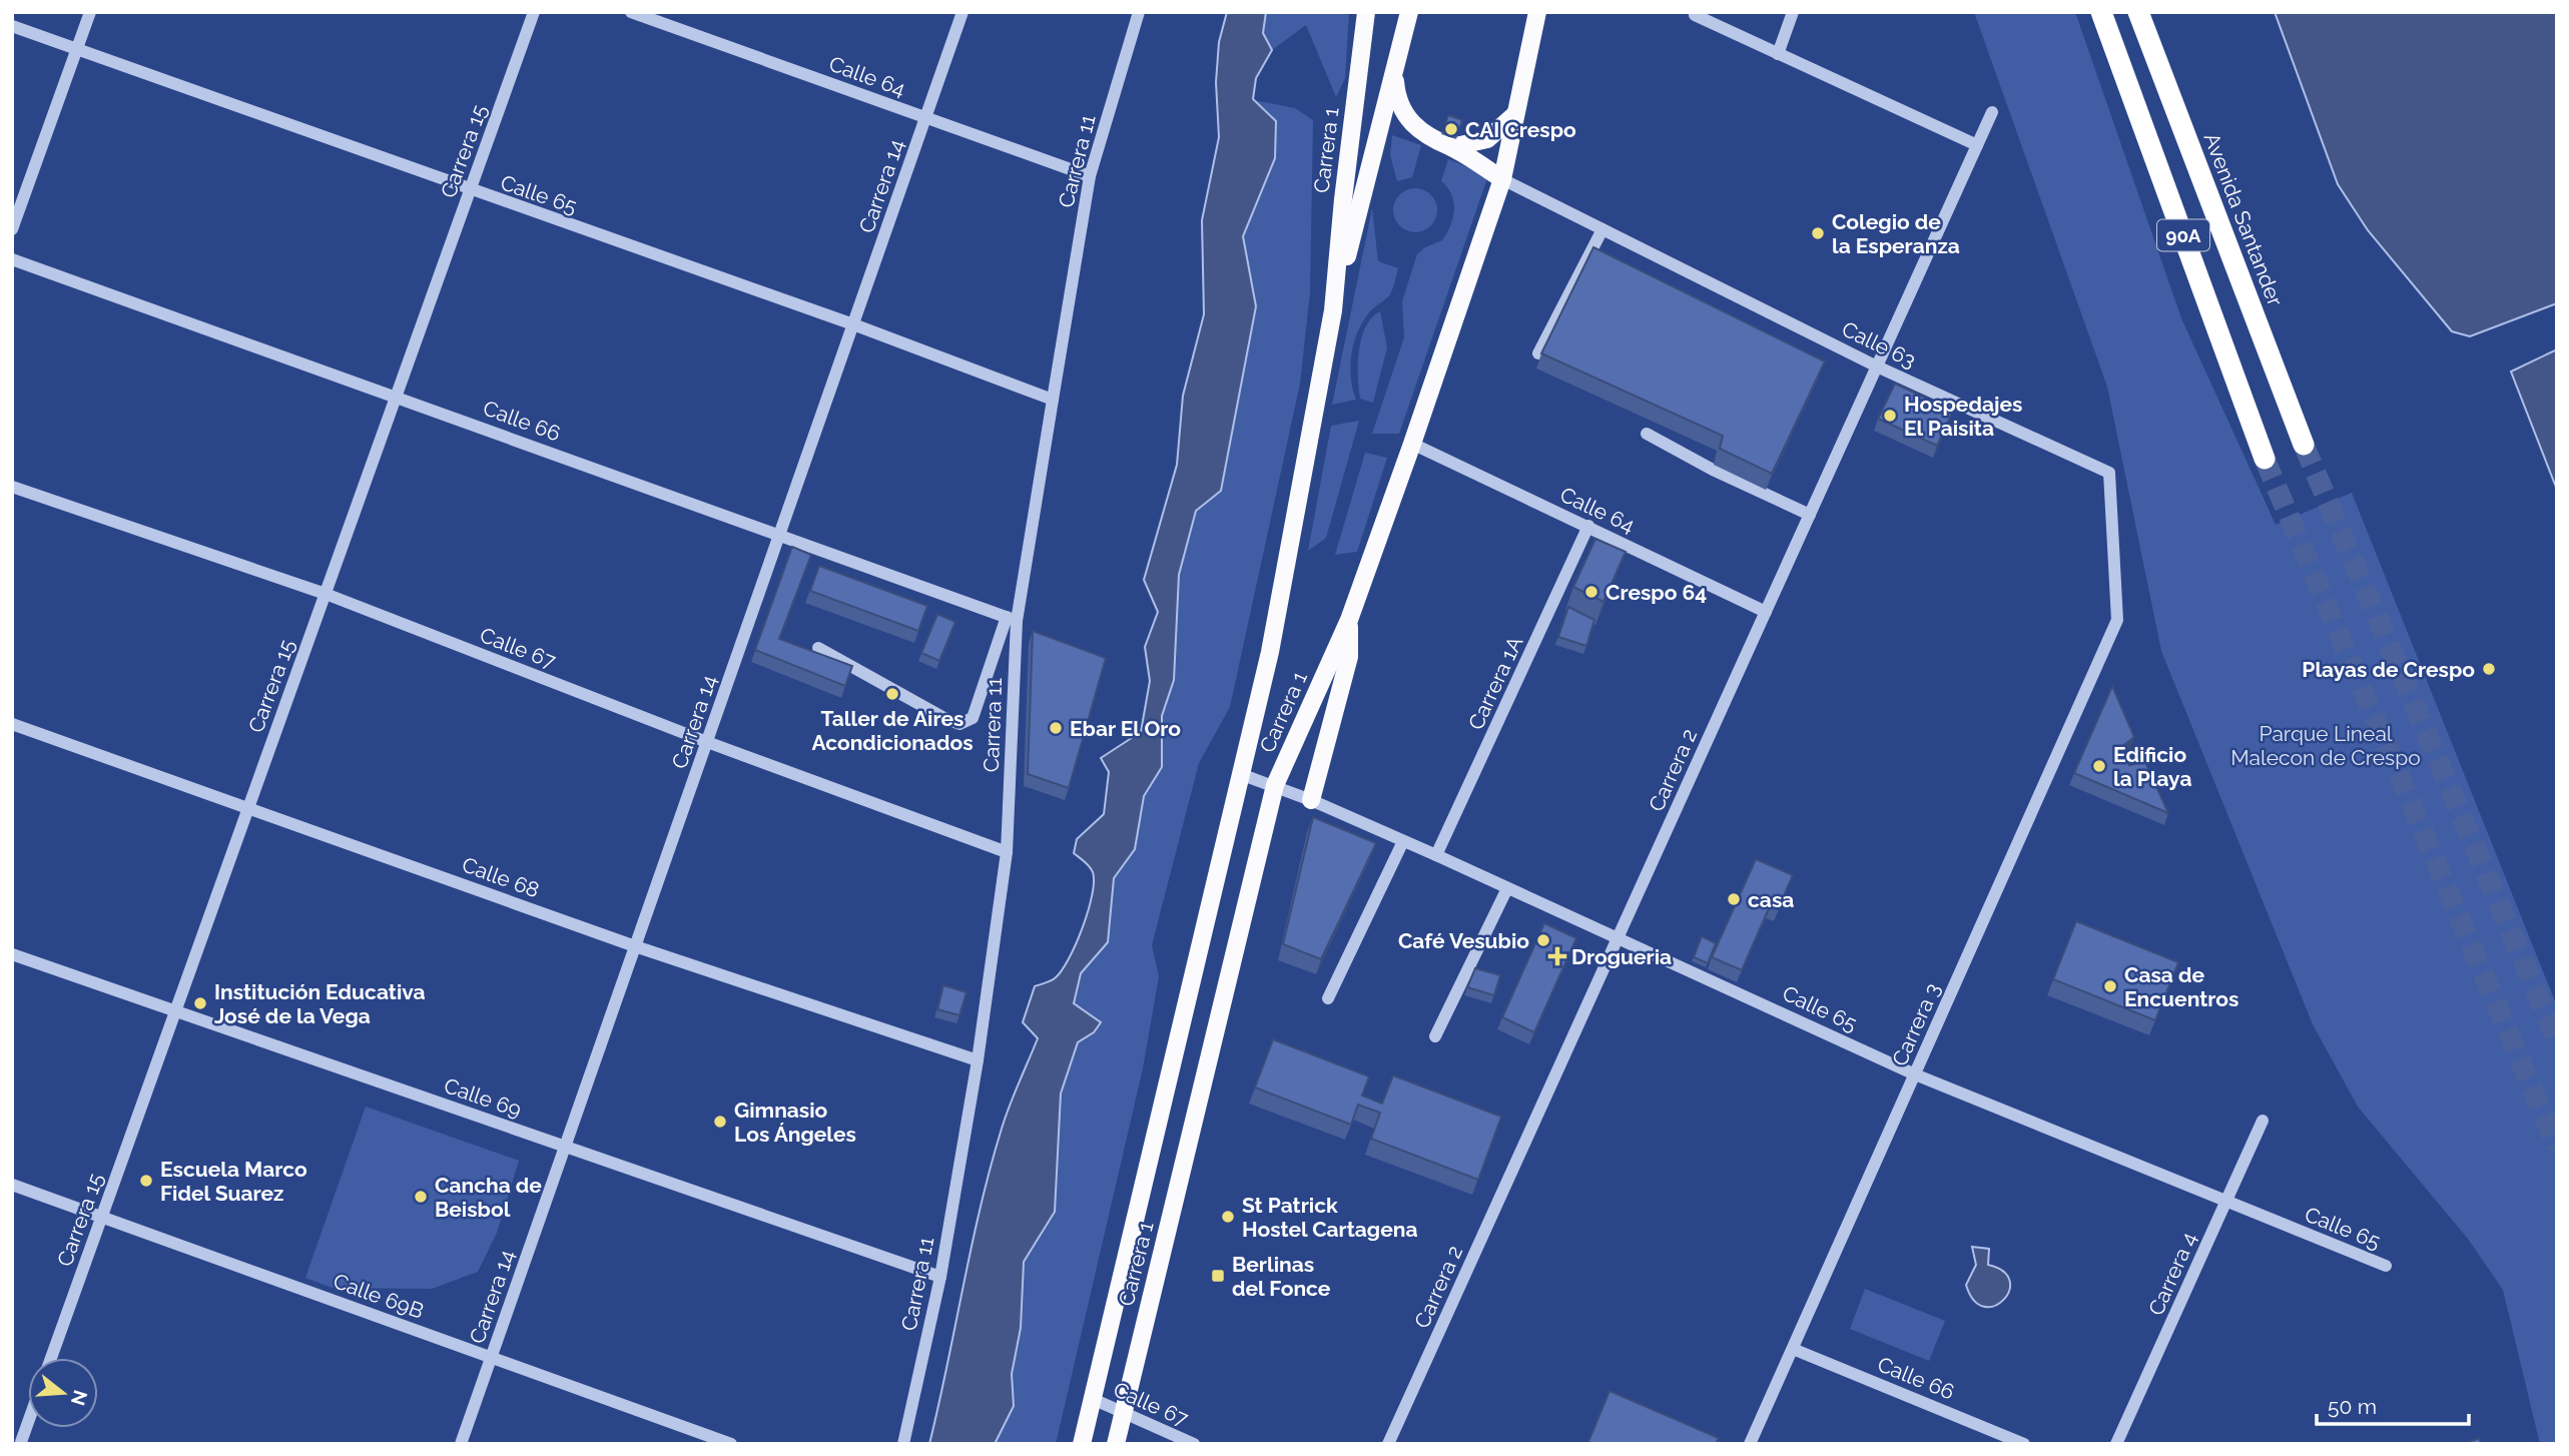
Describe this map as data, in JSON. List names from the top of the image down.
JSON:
{
  "streets": {
    "highway": ["Avenida Santander", "90A"],
    "main road": ["Carrera 1"],
    "street": [
      "Calle 64",
      "Carrera 15",
      "Carrera 11",
      "Carrera 14",
      "Calle 65",
      "Calle 63",
      "Calle 66",
      "Calle 67",
      "Carrera 1A",
      "Carrera 2",
      "Calle 68",
      "Carrera 3",
      "Calle 69",
      "Carrera 4",
      "Calle 69B"
    ]
  },
  "crossings": [
    ["Calle 64", "Carrera 1"],
    ["Calle 64", "Carrera 11"],
    ["Calle 64", "Carrera 14"],
    ["Calle 64", "Carrera 1A"],
    ["Calle 64", "Carrera 2"],
    ["Carrera 1", "Calle 65"],
    ["Carrera 1", "Calle 63"],
    ["Carrera 1", "Calle 67"],
    ["Carrera 15", "Calle 65"],
    ["Carrera 15", "Calle 66"],
    ["Carrera 15", "Calle 67"],
    ["Carrera 15", "Calle 68"],
    ["Carrera 15", "Calle 69"],
    ["Carrera 15", "Calle 69B"],
    ["Carrera 11", "Calle 65"],
    ["Carrera 11", "Calle 66"],
    ["Carrera 11", "Calle 67"],
    ["Carrera 11", "Calle 68"],
    ["Carrera 11", "Calle 69"],
    ["Carrera 14", "Calle 65"],
    ["Carrera 14", "Calle 66"],
    ["Carrera 14", "Calle 67"],
    ["Carrera 14", "Calle 68"],
    ["Carrera 14", "Calle 69"],
    ["Carrera 14", "Calle 69B"],
    ["Calle 65", "Carrera 1A"],
    ["Calle 65", "Carrera 2"],
    ["Calle 65", "Carrera 3"],
    ["Calle 65", "Carrera 4"],
    ["Calle 63", "Carrera 2"],
    ["Calle 63", "Carrera 3"],
    ["Calle 66", "Carrera 3"]
  ],
  "parks": ["Parque Lineal Malecon de Crespo"],
  "places": {
    "other": [
      "CAI Crespo",
      "Colegio de la Esperanza",
      "Hospedajes El Paisita",
      "Crespo 64",
      "Playas de Crespo",
      "Taller de Aires Acondicionados",
      "Ebar El Oro",
      "Edificio la Playa",
      "casa",
      "Café Vesubio",
      "Casa de Encuentros",
      "Institución Educativa José de la Vega",
      "Gimnasio Los Ángeles",
      "Escuela Marco Fidel Suarez",
      "Cancha de Beisbol",
      "St Patrick Hostel Cartagena"
    ],
    "health": ["Drogueria"],
    "transit": ["Berlinas del Fonce"]
  },
  "scale_bar": "50 m",
  "north": "right"
}
